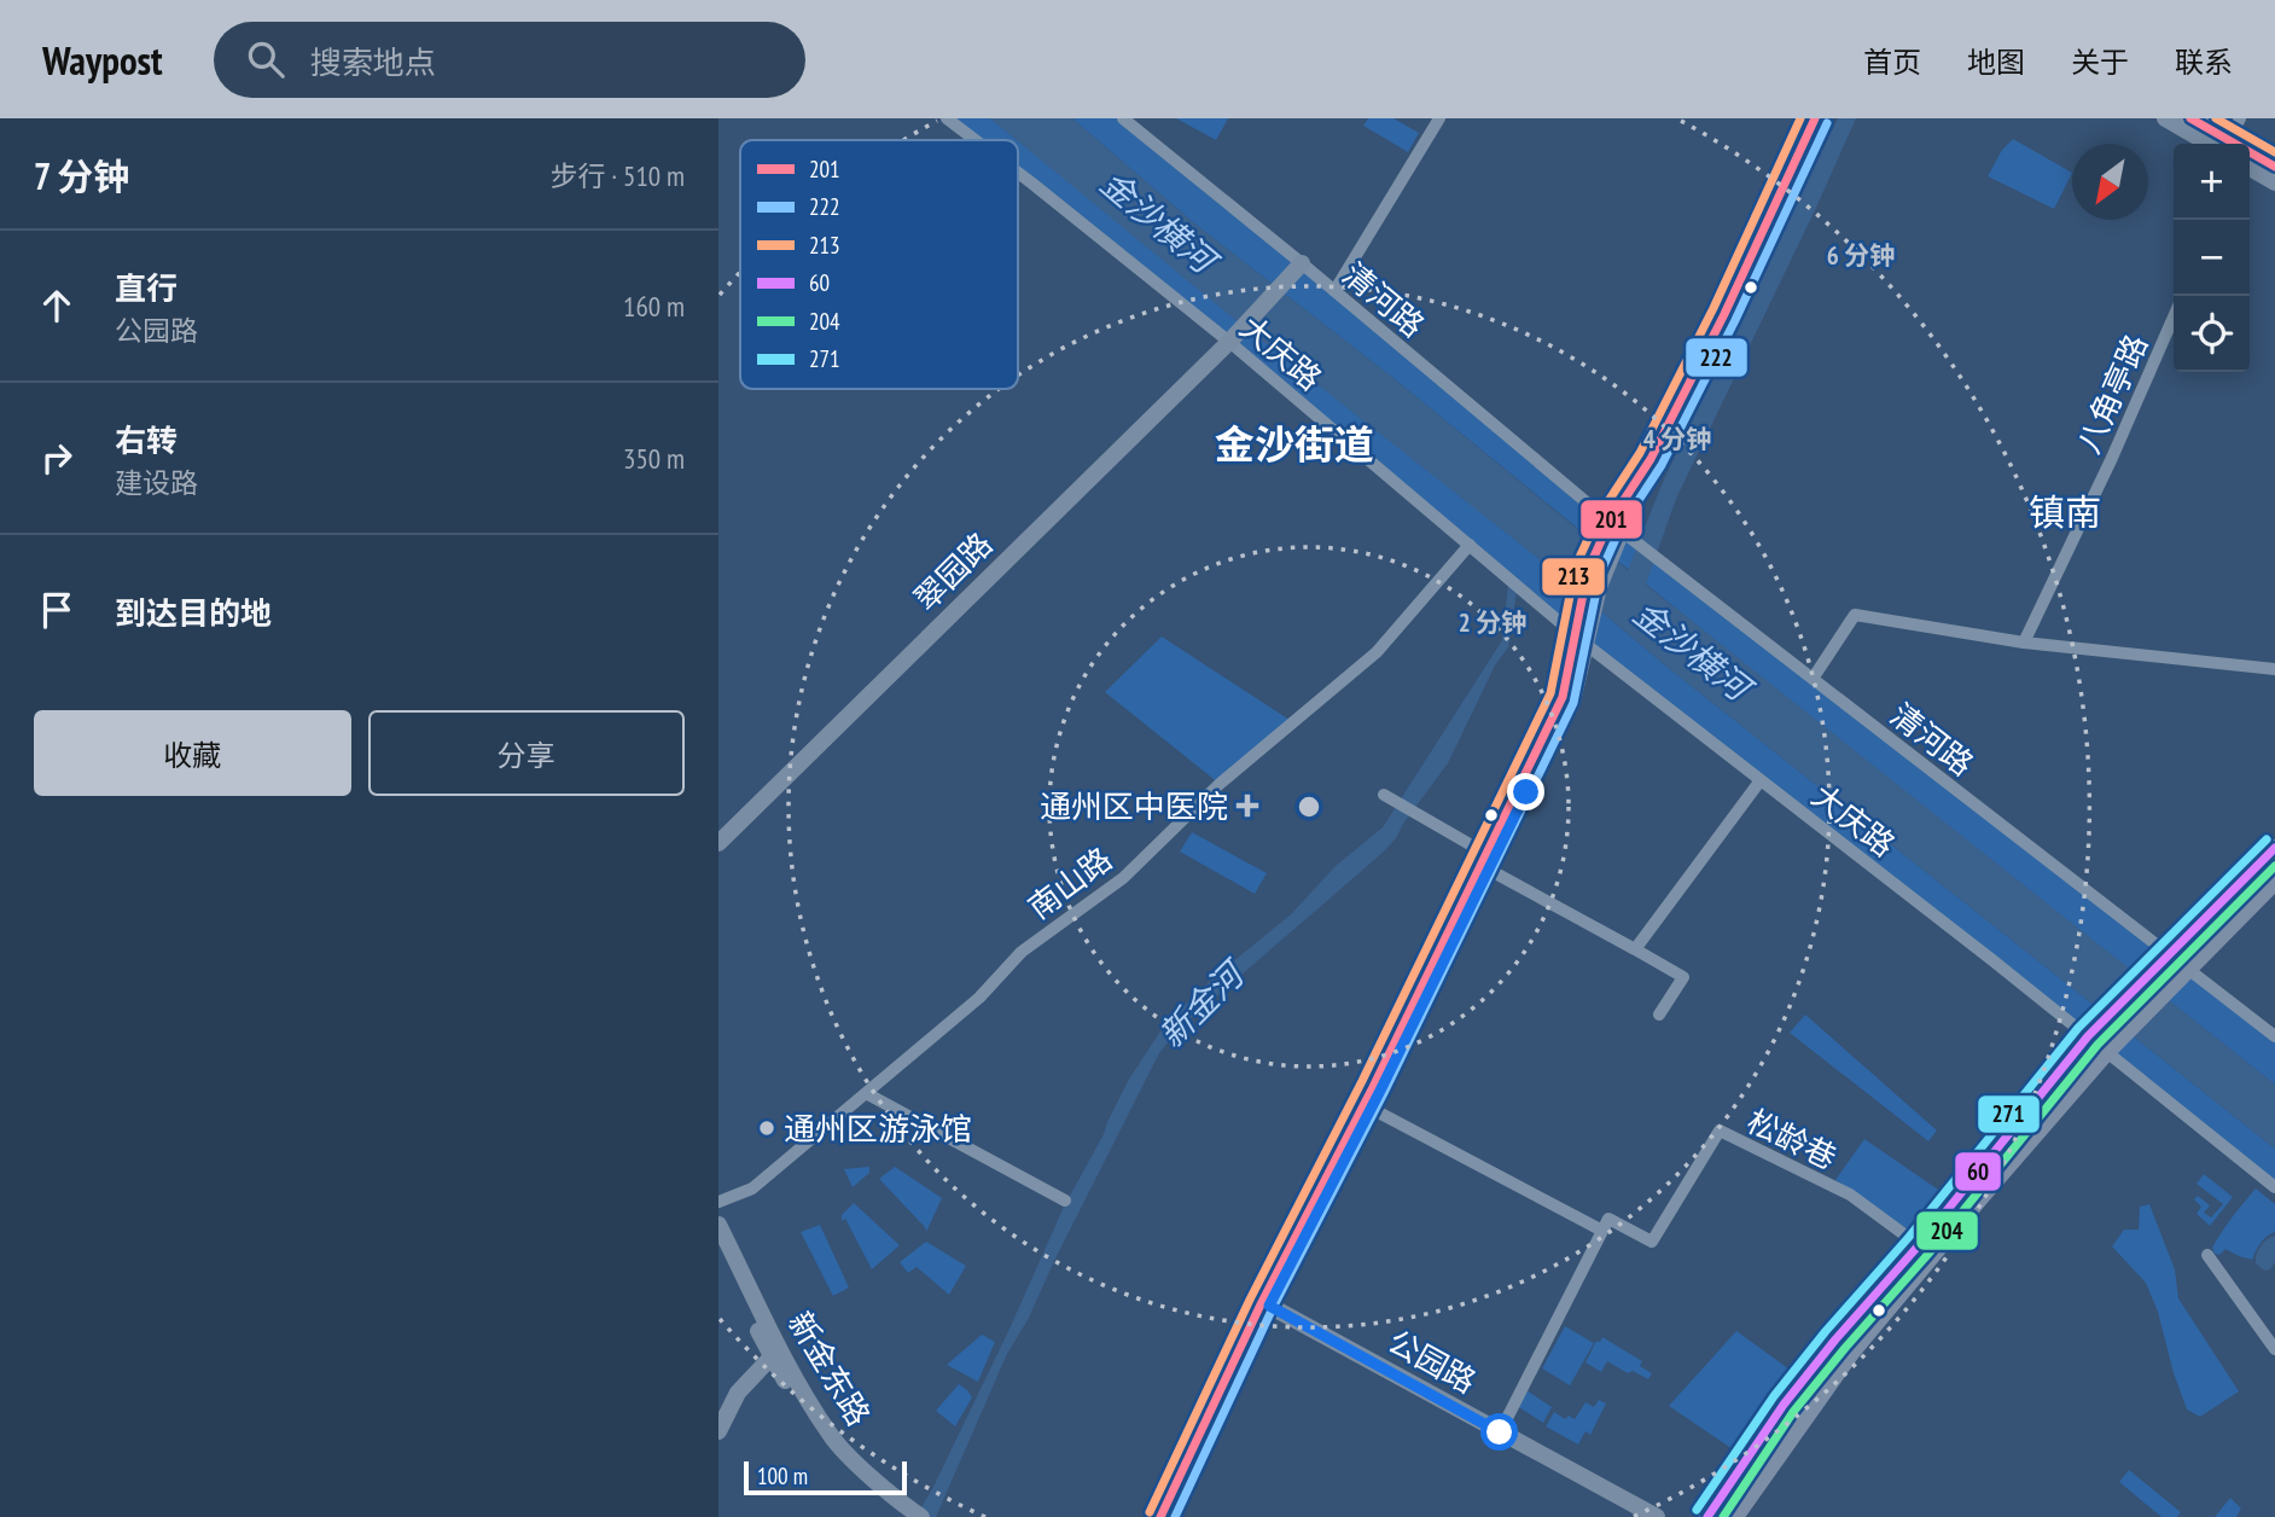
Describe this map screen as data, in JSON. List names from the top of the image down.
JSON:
{
  "streets": {
    "street": [
      "清河路",
      "大庆路",
      "八角亭路",
      "翠园路",
      "南山路",
      "松龄巷",
      "公园路",
      "新金东路"
    ]
  },
  "crossings": [
    ["清河路", "翠园路"],
    ["大庆路", "翠园路"],
    ["大庆路", "南山路"]
  ],
  "districts": ["金沙街道", "镇南"],
  "water": ["金沙横河", "新金河"],
  "places": {
    "health": ["通州区中医院"],
    "other": ["通州区游泳馆"]
  },
  "lines": [
    "transit line 201",
    "transit line 213",
    "transit line 222",
    "transit line 271",
    "transit line 60",
    "transit line 204"
  ],
  "legend": [
    "201",
    "222",
    "213",
    "60",
    "204",
    "271"
  ],
  "scale_bar": "100 m",
  "north": "bottom left",
  "page": {
    "header": "Waypost",
    "search": "搜索地点",
    "nav": [
      "首页",
      "地图",
      "关于",
      "联系"
    ],
    "heading": ["7 分钟", "步行 · 510 m"],
    "map_buttons": ["+", "−"],
    "list": [
      ["直行", "公园路", "160 m"],
      ["右转", "建设路", "350 m"],
      "到达目的地"
    ],
    "buttons": ["收藏", "分享"],
    "scale": "100 m"
  },
  "rings": ["6 分钟", "4 分钟", "2 分钟"]
}
